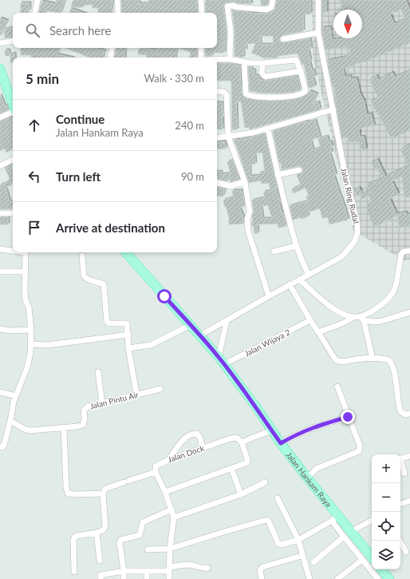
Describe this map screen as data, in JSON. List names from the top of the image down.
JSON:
{
  "streets": {
    "main road": ["Jalan Hankam Raya"],
    "street": [
      "Jalan Ring Rudal",
      "Jalan Wijaya 2",
      "Jalan Pintu Air",
      "Jalan Dock"
    ]
  },
  "crossings": [
    ["Jalan Ring Rudal", "Jalan Hankam Raya"],
    ["Jalan Wijaya 2", "Jalan Hankam Raya"]
  ],
  "north": "bottom",
  "page": {
    "search": "Search here",
    "heading": ["5 min", "Walk · 330 m"],
    "list": [
      ["Continue", "Jalan Hankam Raya", "240 m"],
      ["Turn left", "90 m"],
      "Arrive at destination"
    ],
    "map_buttons": ["+", "−"]
  }
}
